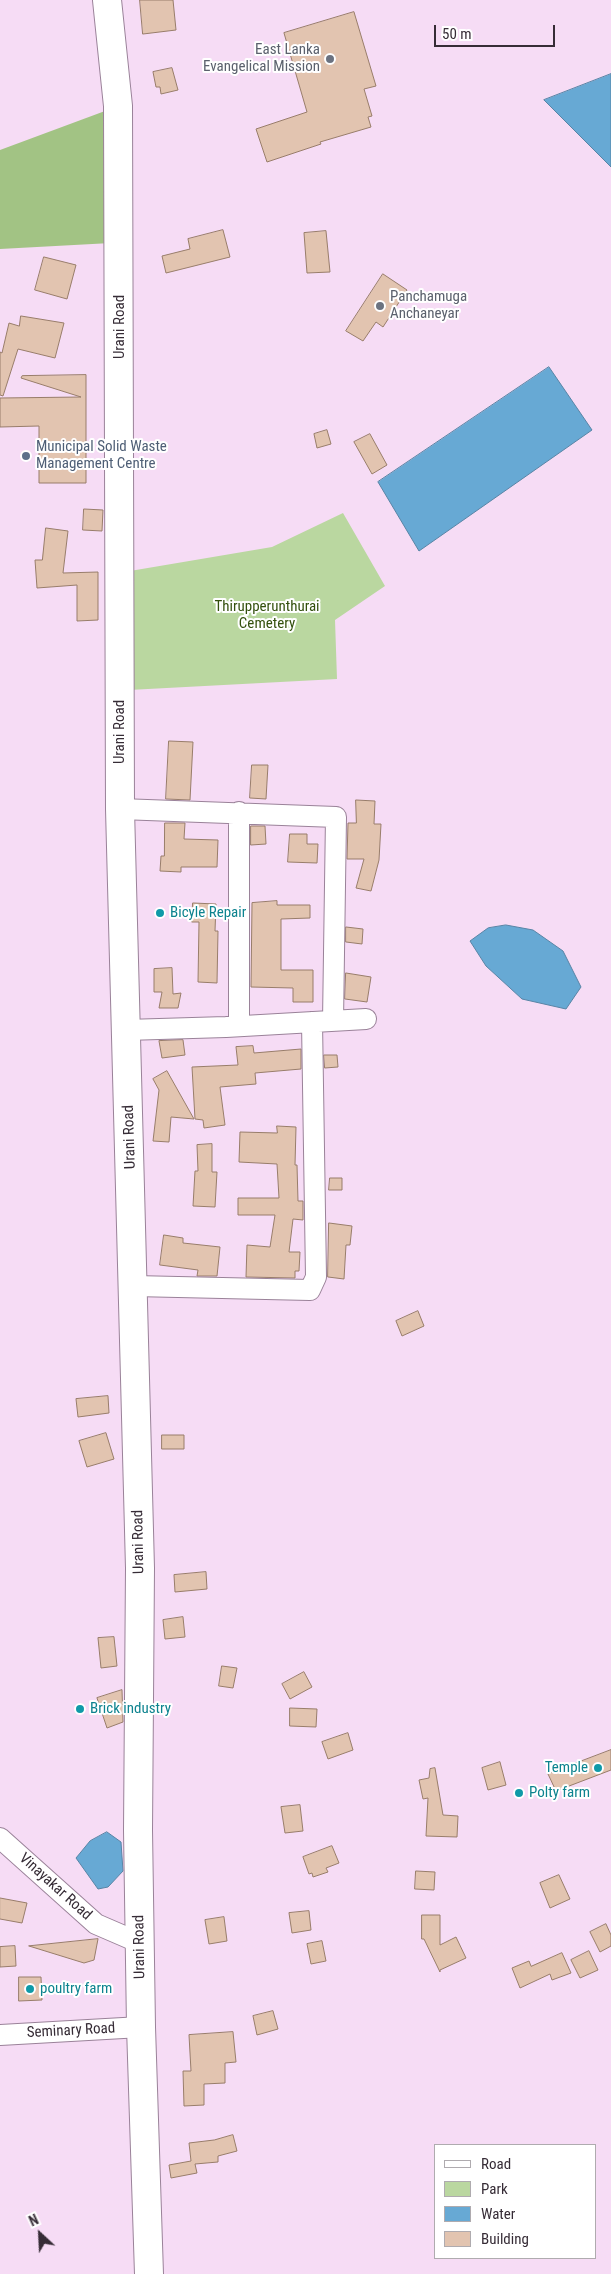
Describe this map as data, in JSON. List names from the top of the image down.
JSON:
{
  "streets": {
    "main road": ["Urani Road"],
    "street": ["Vinayakar Road", "Seminary Road"]
  },
  "crossings": [
    ["Urani Road", "Vinayakar Road"],
    ["Urani Road", "Seminary Road"]
  ],
  "parks": ["Thirupperunthurai Cemetery"],
  "places": [
    "East Lanka Evangelical Mission",
    "Panchamuga Anchaneyar",
    "Municipal Solid Waste Management Centre",
    "Bicyle Repair",
    "Brick industry",
    "Temple",
    "Polty farm",
    "poultry farm"
  ],
  "legend": [
    "Road",
    "Park",
    "Water",
    "Building"
  ],
  "scale_bar": "50 m",
  "north": "top left"
}
